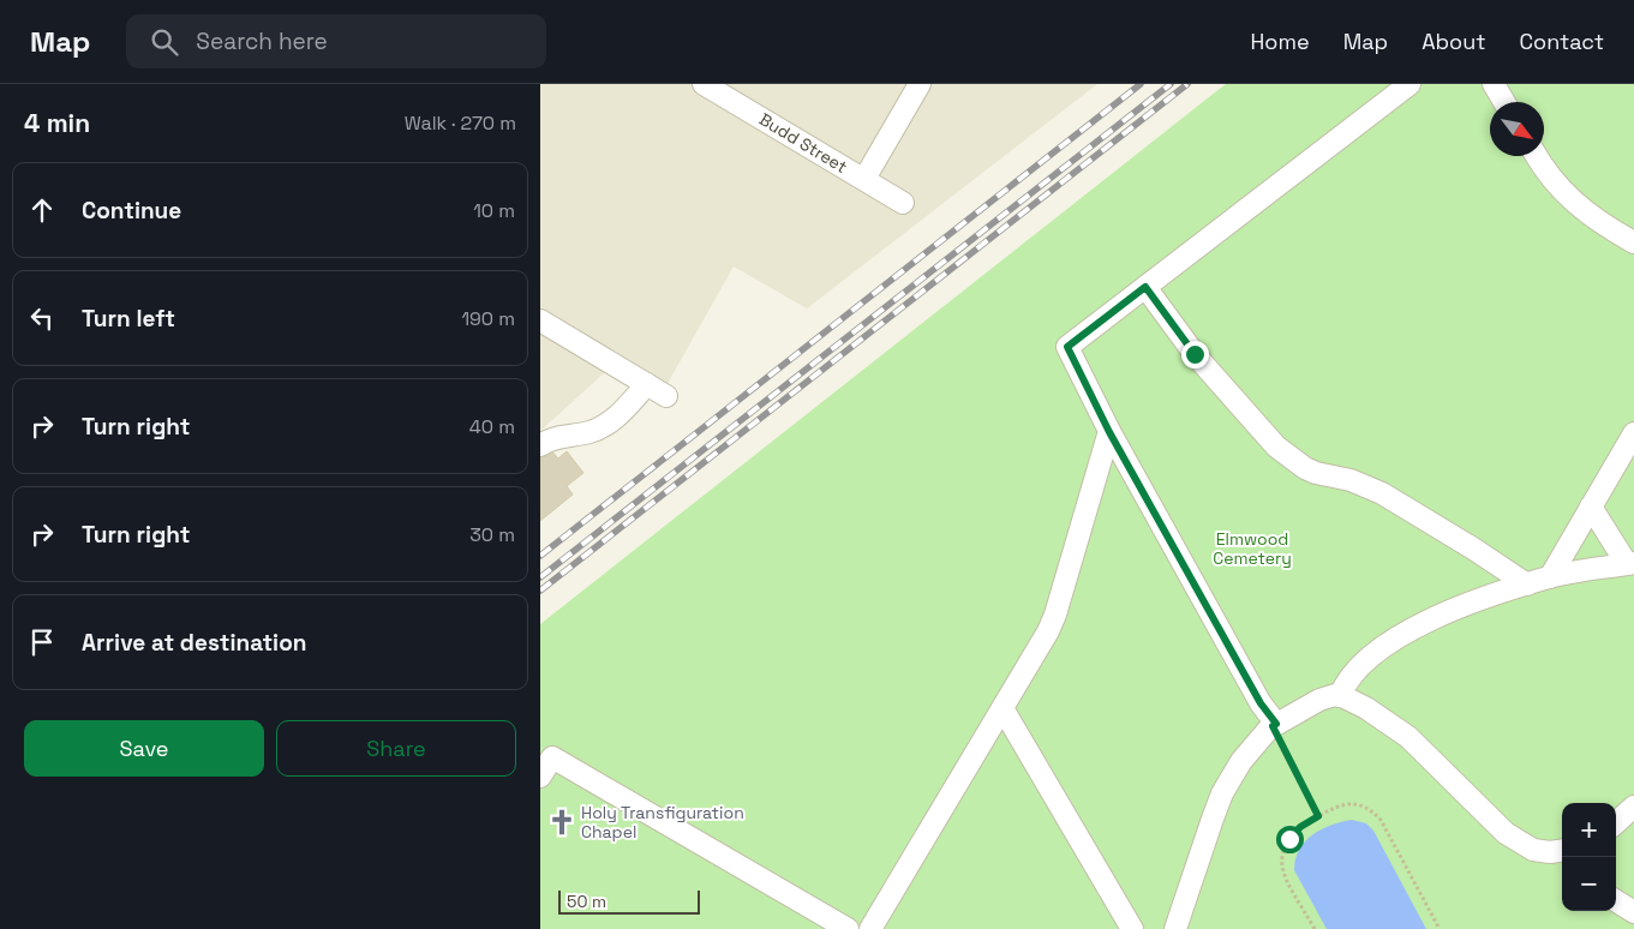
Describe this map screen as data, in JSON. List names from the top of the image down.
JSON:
{
  "streets": {
    "street": ["Budd Street"]
  },
  "parks": ["Elmwood Cemetery"],
  "places": {
    "church": ["Holy Transfiguration Chapel"]
  },
  "scale_bar": "50 m",
  "north": "bottom right",
  "page": {
    "header": "Map",
    "search": "Search here",
    "nav": [
      "Home",
      "Map",
      "About",
      "Contact"
    ],
    "heading": ["4 min", "Walk · 270 m"],
    "list": [
      ["Continue", "10 m"],
      ["Turn left", "190 m"],
      ["Turn right", "40 m"],
      ["Turn right", "30 m"],
      "Arrive at destination"
    ],
    "buttons": ["Save", "Share"],
    "map_buttons": ["+", "−"],
    "scale": "50 m"
  }
}
